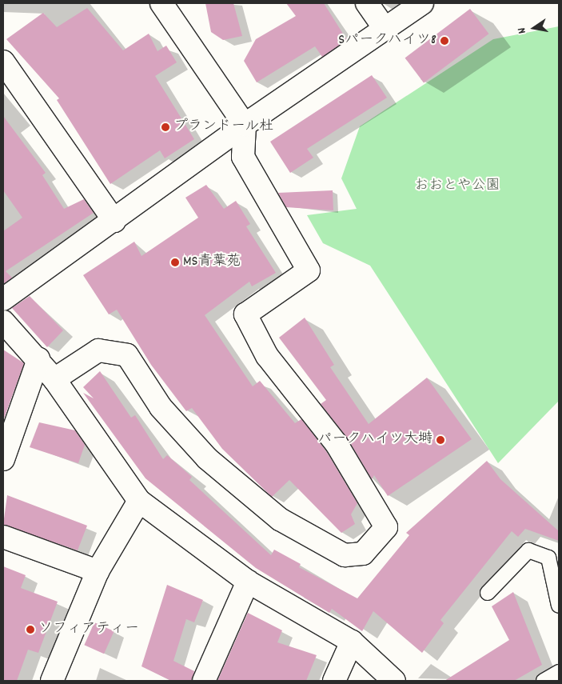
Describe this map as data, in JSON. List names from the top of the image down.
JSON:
{
  "parks": ["おおとや公園"],
  "places": [
    "Sパークハイツ8",
    "プランドール杜",
    "MS青葉苑",
    "パークハイツ大塒",
    "ソフィアティー"
  ],
  "north": "left"
}
